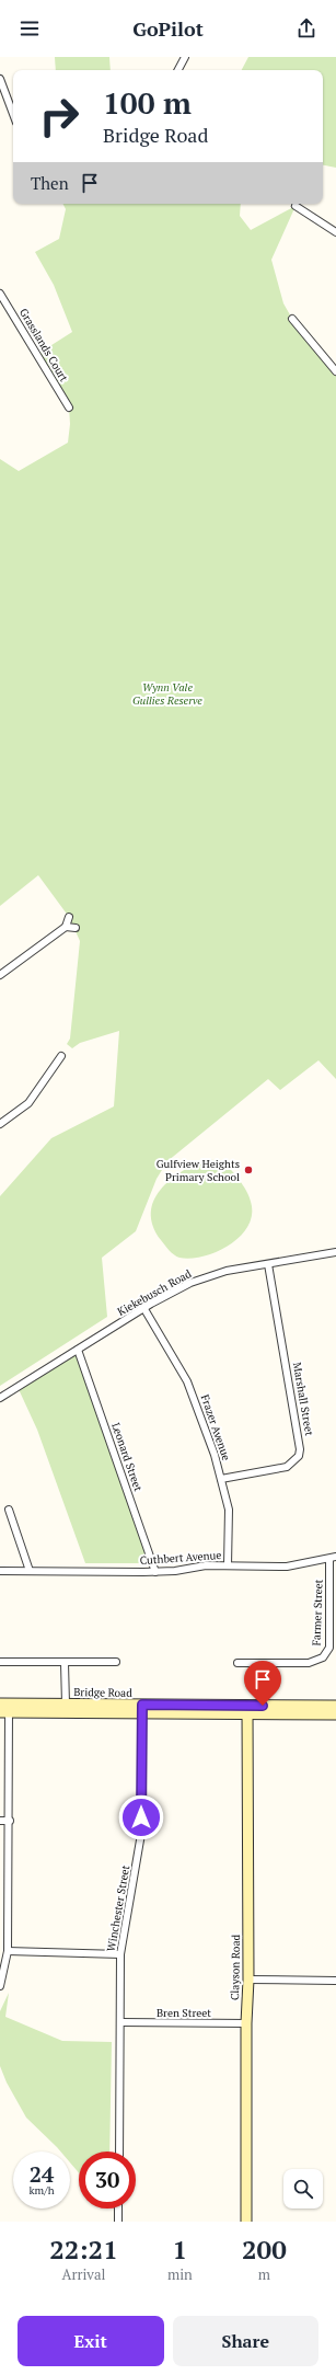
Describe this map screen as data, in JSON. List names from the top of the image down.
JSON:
{
  "streets": {
    "main road": ["Bridge Road", "Clayson Road"],
    "street": [
      "Grasslands Court",
      "Kiekebusch Road",
      "Marshall Street",
      "Frazer Avenue",
      "Leonard Street",
      "Cuthbert Avenue",
      "Farmer Street",
      "Winchester Street",
      "Bren Street"
    ]
  },
  "crossings": [
    ["Kiekebusch Road", "Marshall Street"],
    ["Kiekebusch Road", "Frazer Avenue"],
    ["Kiekebusch Road", "Leonard Street"],
    ["Marshall Street", "Frazer Avenue"],
    ["Frazer Avenue", "Cuthbert Avenue"],
    ["Leonard Street", "Cuthbert Avenue"],
    ["Cuthbert Avenue", "Farmer Street"],
    ["Bridge Road", "Winchester Street"],
    ["Bridge Road", "Clayson Road"],
    ["Winchester Street", "Bren Street"],
    ["Clayson Road", "Bren Street"]
  ],
  "parks": ["Wynn Vale Gullies Reserve"],
  "places": ["Gulfview Heights Primary School"],
  "page": {
    "header": "GoPilot",
    "turn": ["100 m", "Bridge Road"],
    "then": "Then",
    "speed": "24 km/h",
    "limit": "30",
    "eta": [
      "22:21",
      "Arrival",
      "1",
      "min",
      "200",
      "m"
    ],
    "buttons": ["Exit", "Share"]
  }
}
